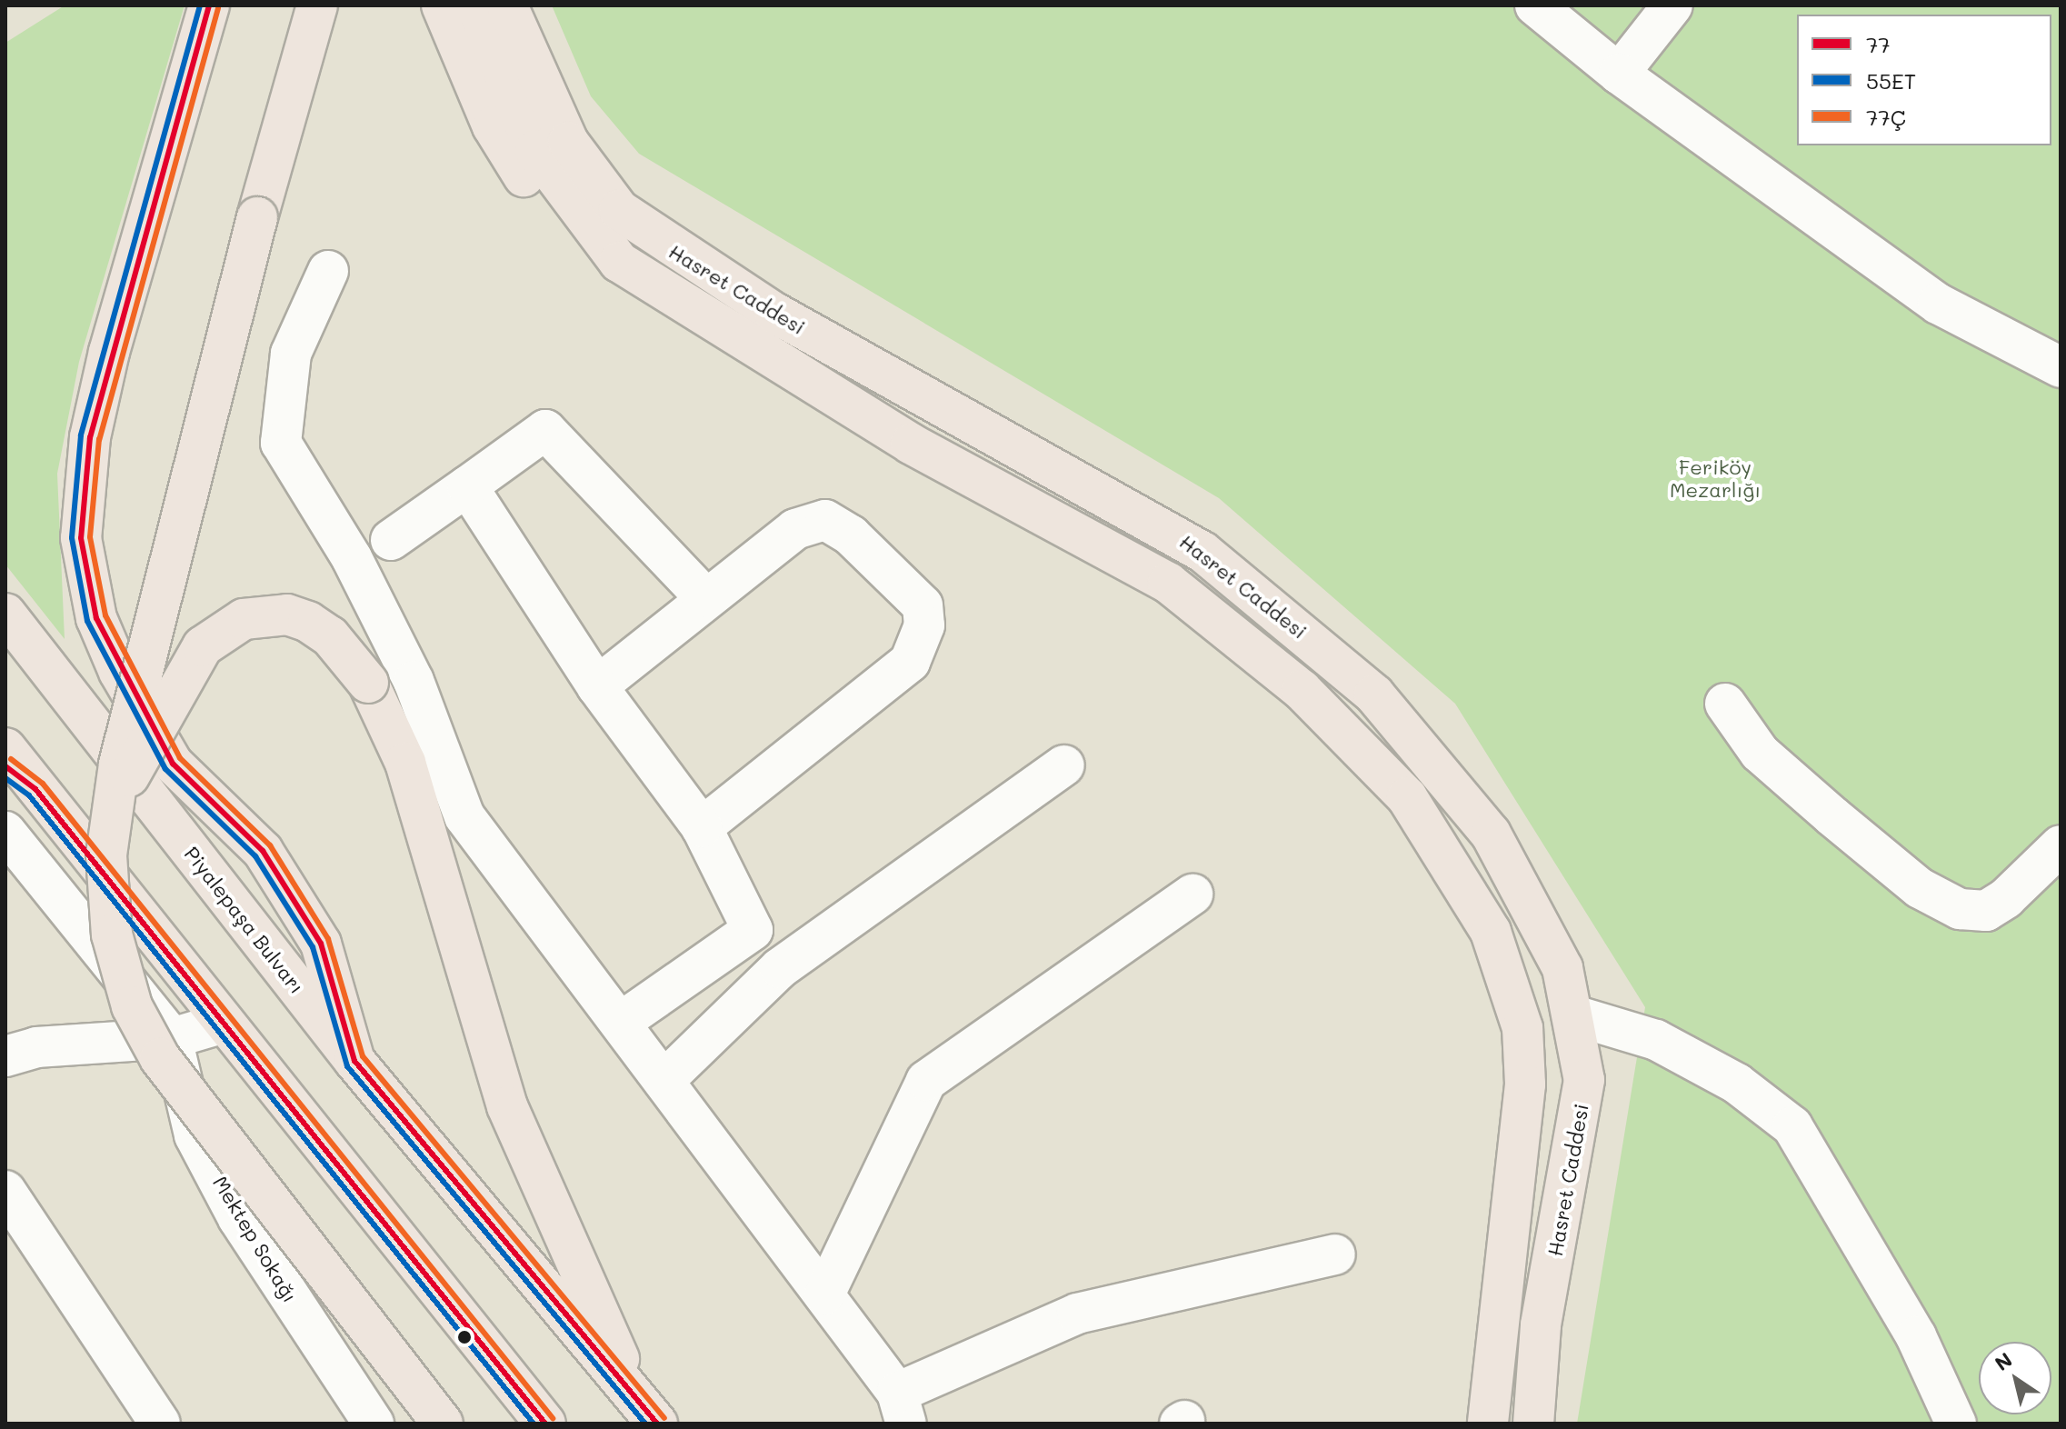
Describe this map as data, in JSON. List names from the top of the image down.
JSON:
{
  "streets": {
    "main road": ["Hasret Caddesi", "Piyalepaşa Bulvarı"],
    "street": ["Mektep Sokağı"]
  },
  "parks": ["Feriköy Mezarlığı"],
  "lines": ["transit line 77", "transit line 55ET", "transit line 77Ç"],
  "legend": ["77", "55ET", "77Ç"],
  "north": "top left"
}
